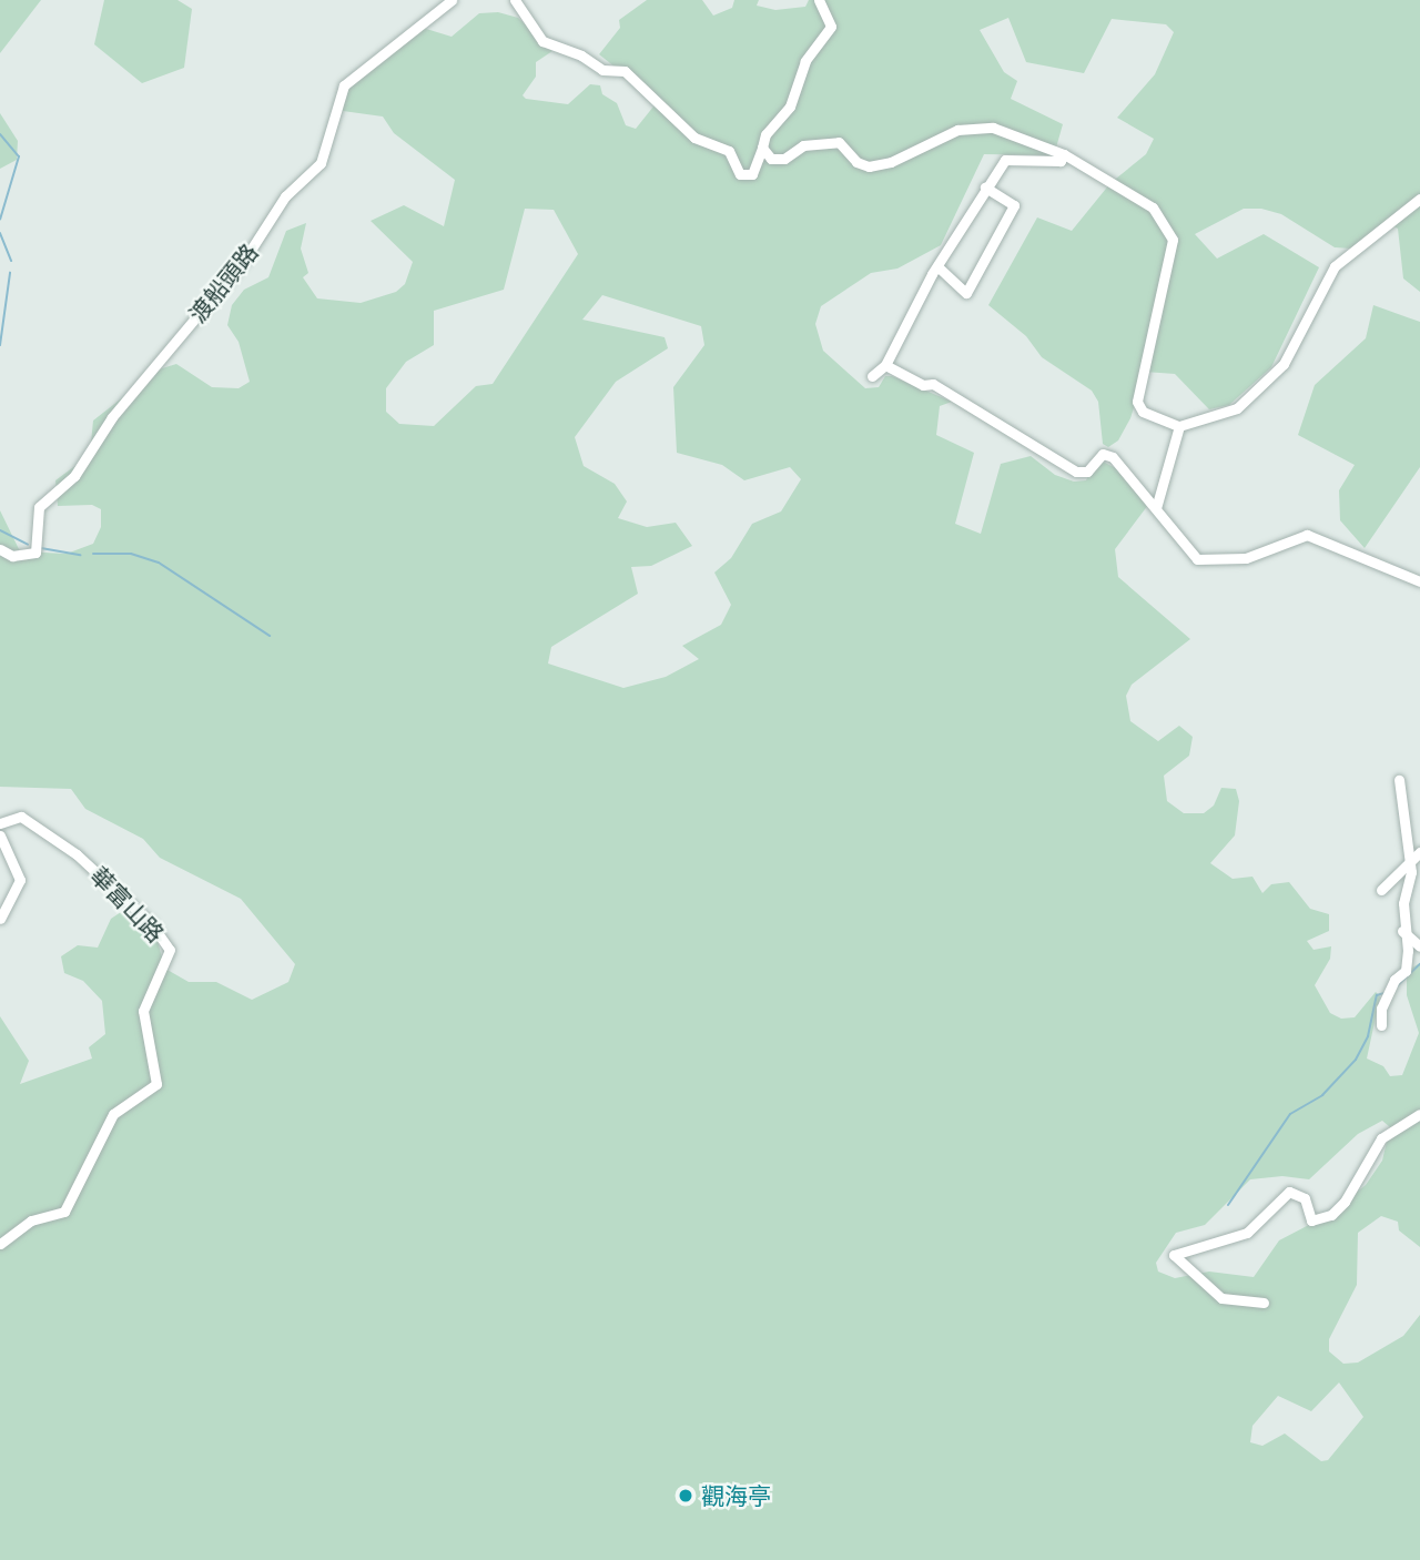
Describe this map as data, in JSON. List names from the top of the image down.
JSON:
{
  "streets": {
    "street": ["渡船頭路", "華富山路"]
  },
  "places": ["觀海亭"]
}
